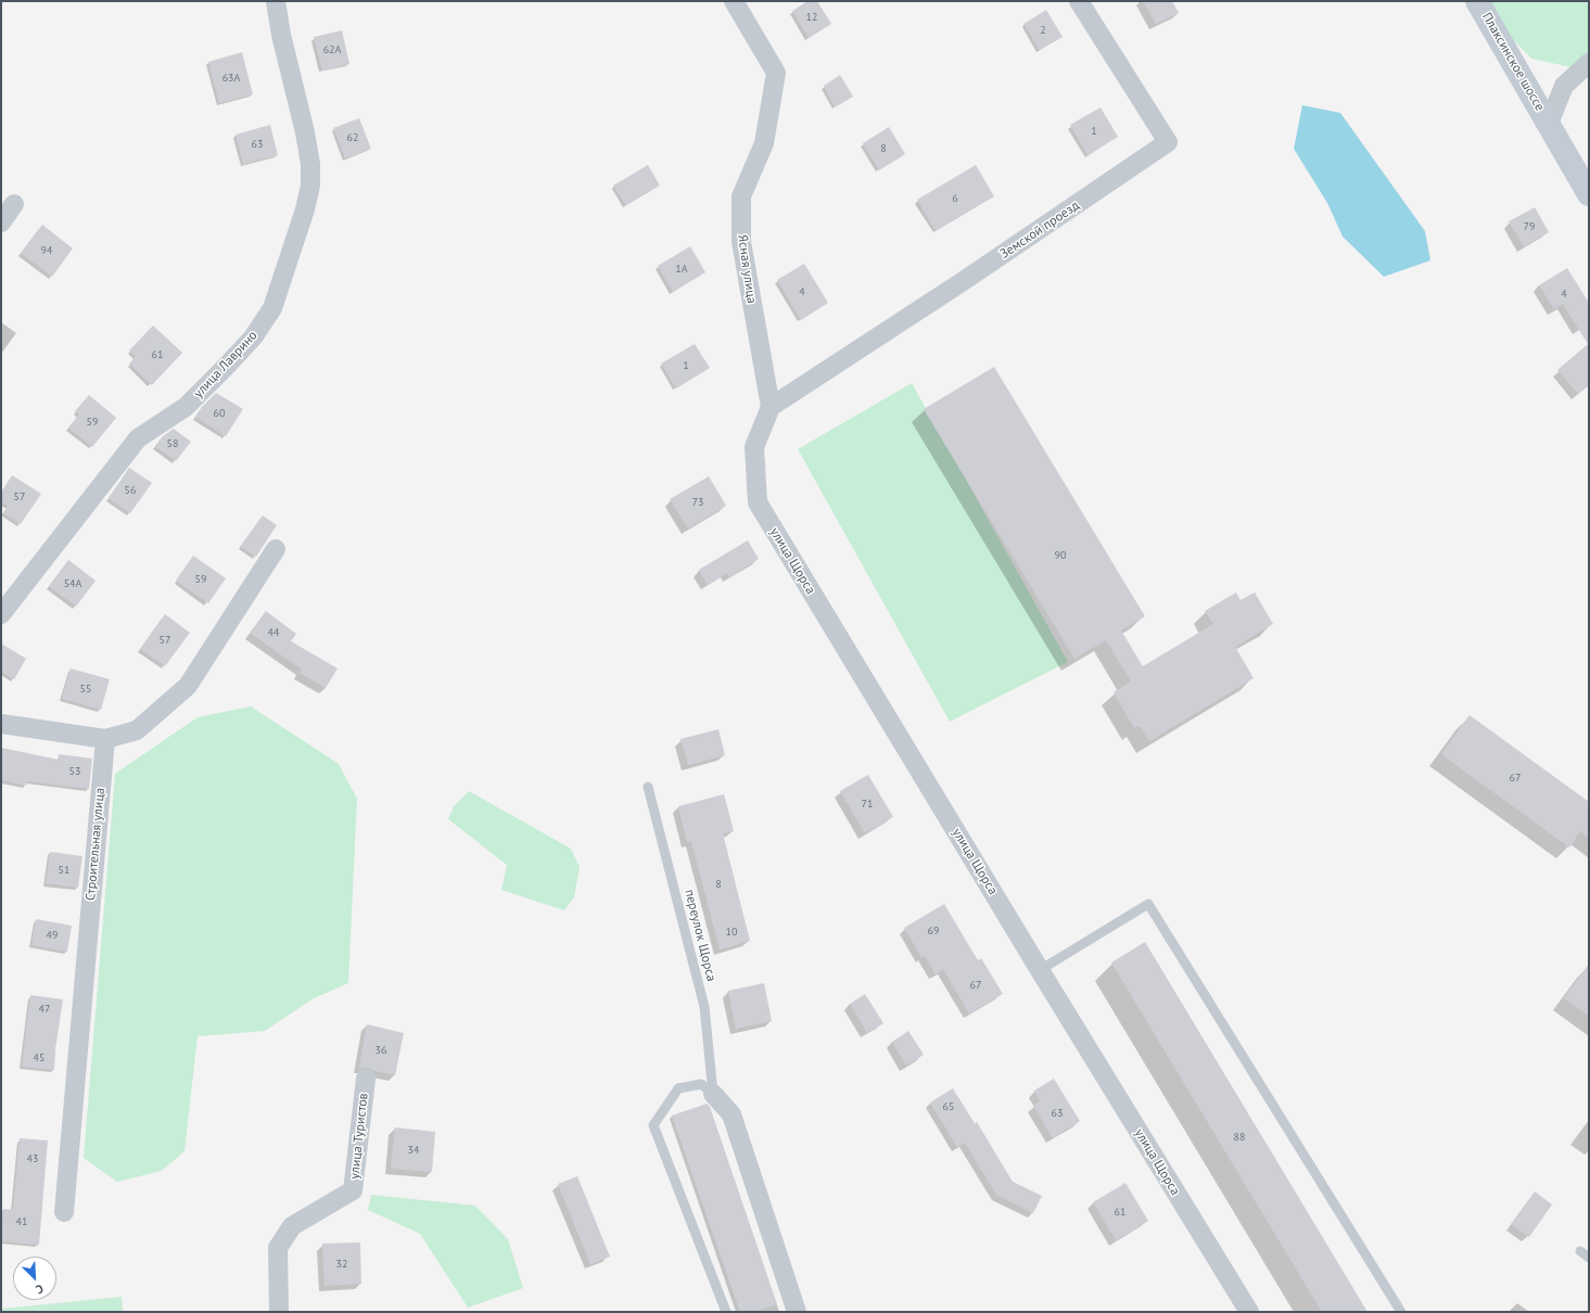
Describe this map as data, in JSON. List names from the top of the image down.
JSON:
{
  "streets": {
    "main road": ["Плаксинское шоссе"],
    "street": [
      "Земской проезд",
      "Ясная улица",
      "улица Лаврино",
      "улица Щорса",
      "Строительная улица",
      "улица Туристов"
    ],
    "lane": ["переулок Щорса"]
  },
  "crossings": [
    ["Земской проезд", "Ясная улица"],
    ["Земской проезд", "улица Щорса"],
    ["Ясная улица", "улица Щорса"]
  ],
  "house_numbers": [
    "12",
    "2",
    "62А",
    "63А",
    "1",
    "62",
    "63",
    "8",
    "6",
    "79",
    "94",
    "1А",
    "4",
    "4",
    "61",
    "1",
    "60",
    "59",
    "58",
    "56",
    "57",
    "73",
    "90",
    "59",
    "54А",
    "44",
    "57",
    "55",
    "53",
    "67",
    "71",
    "51",
    "8",
    "69",
    "10",
    "49",
    "67",
    "47",
    "36",
    "45",
    "65",
    "63",
    "88",
    "34",
    "43",
    "61",
    "41",
    "32"
  ],
  "north": "bottom right"
}
